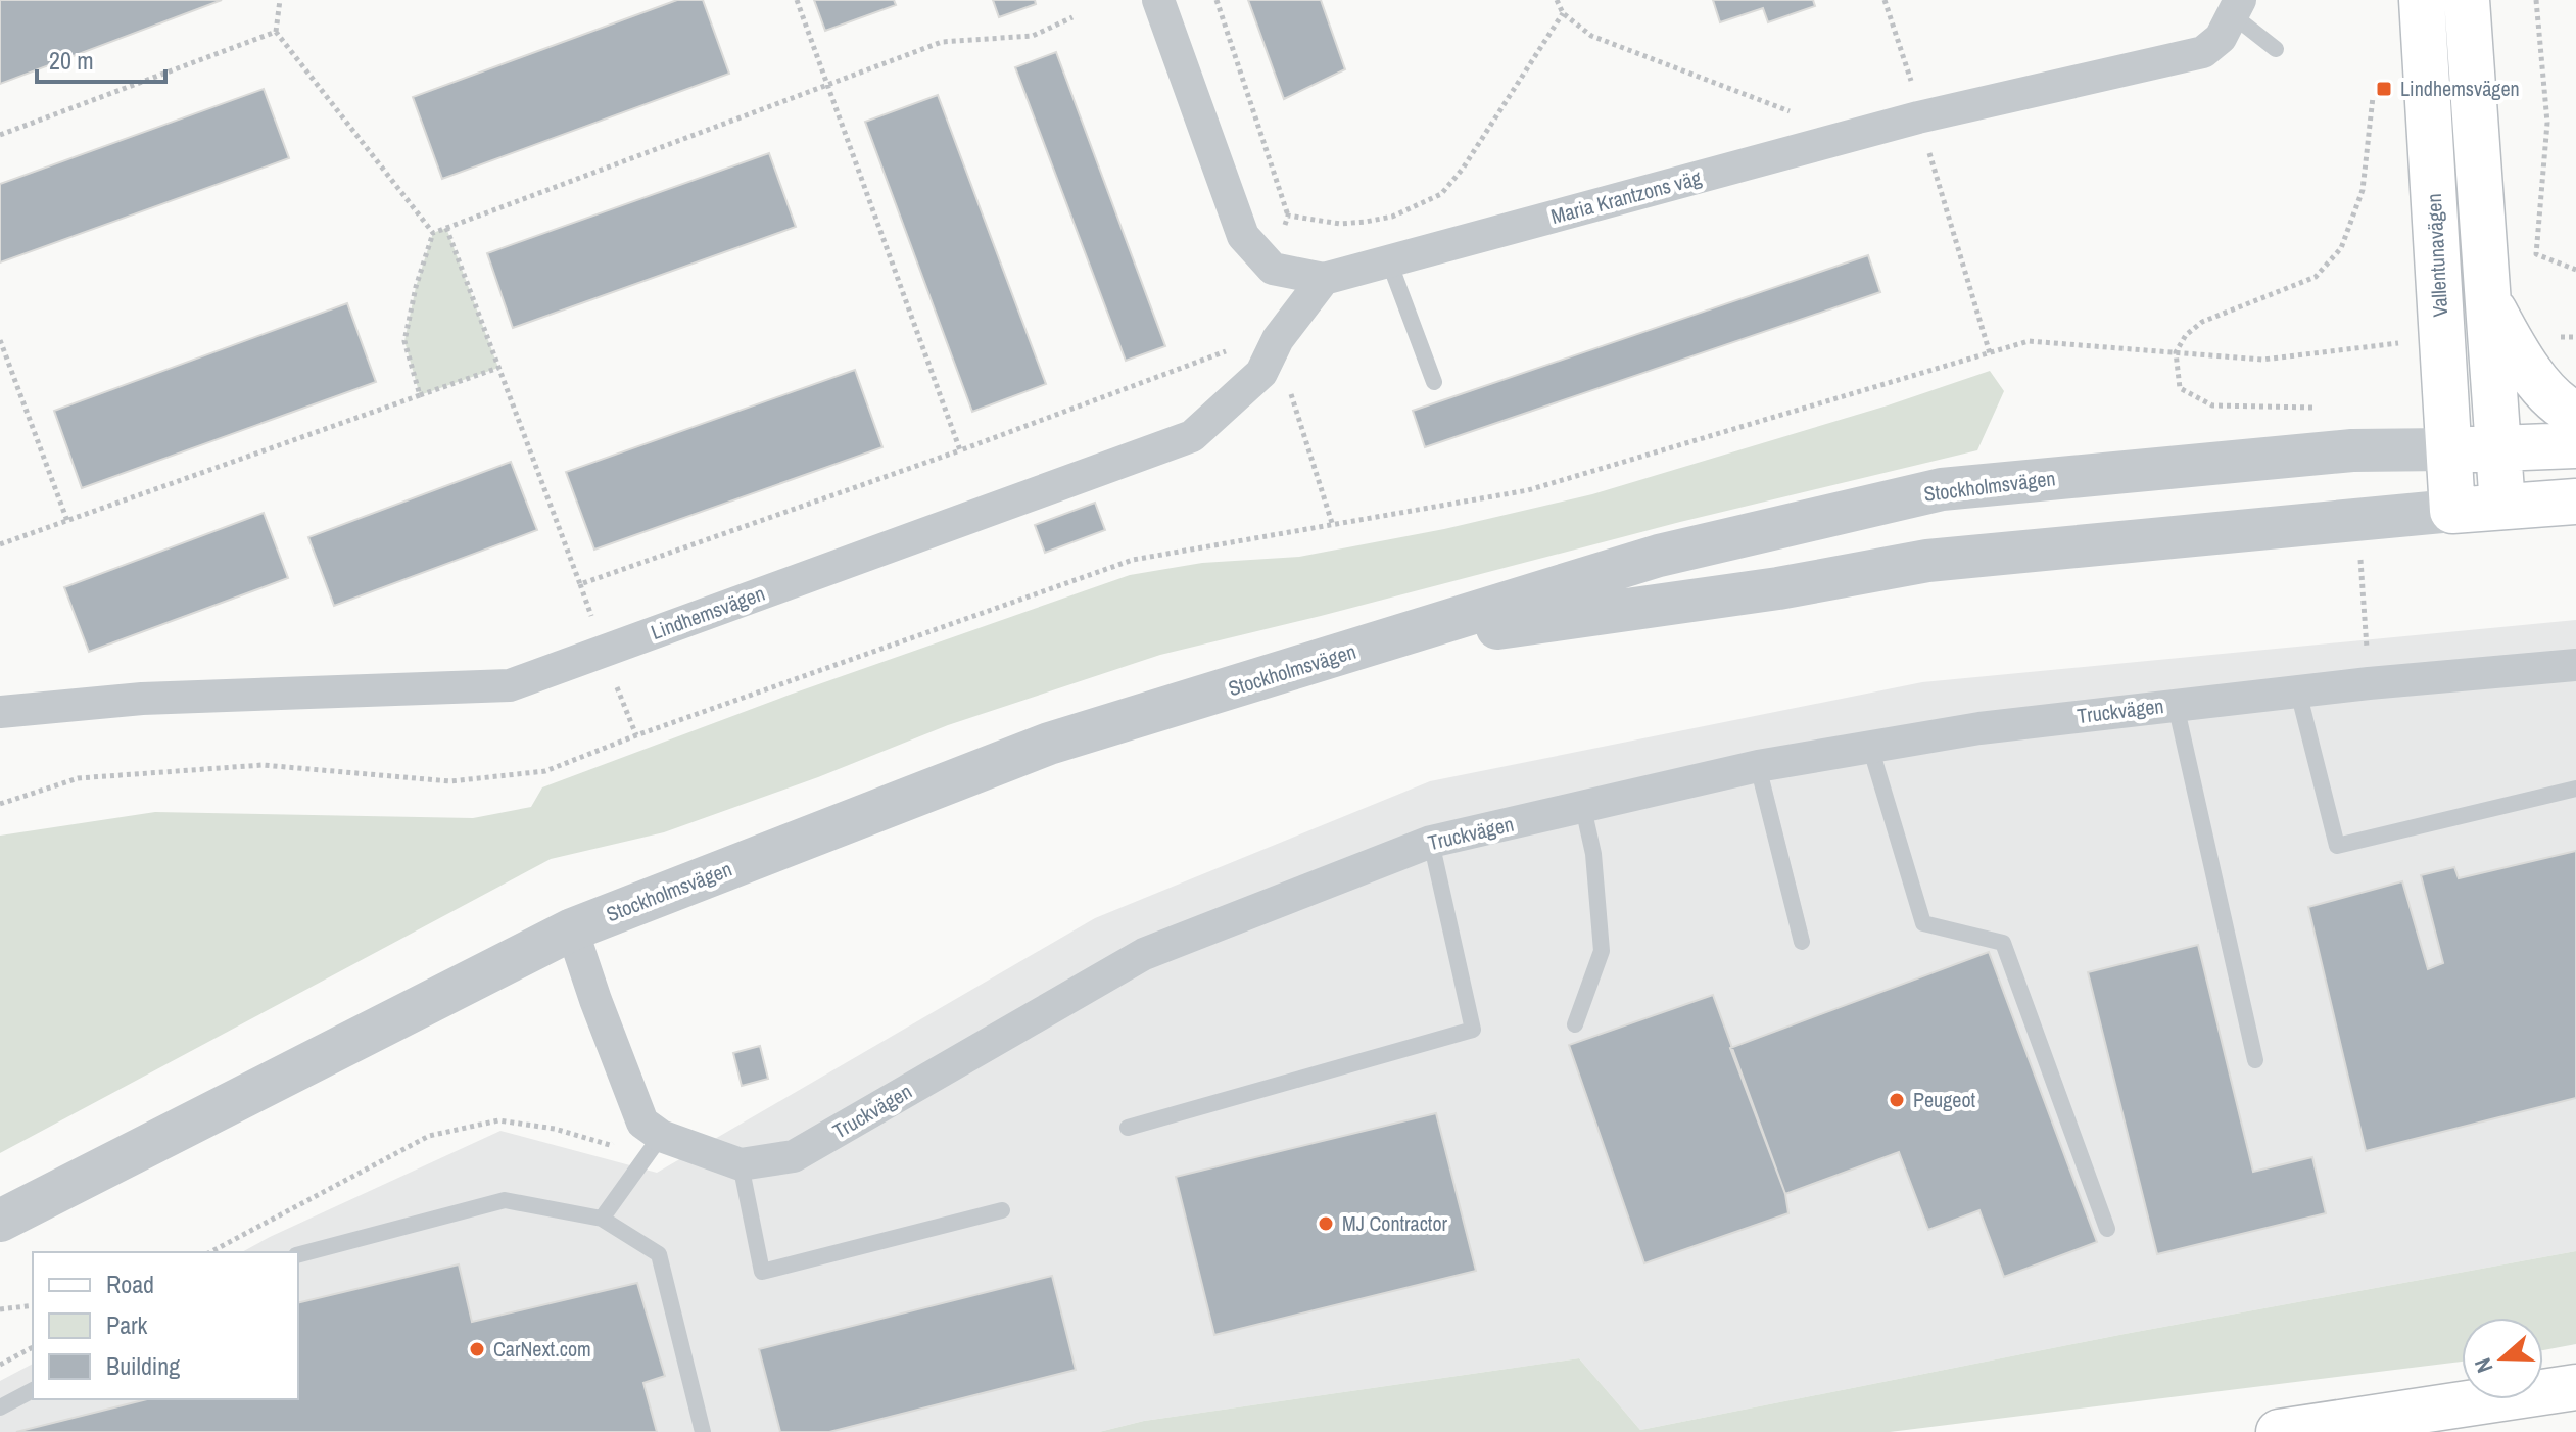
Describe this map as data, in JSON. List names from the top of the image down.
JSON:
{
  "streets": {
    "main road": ["Vallentunavägen", "Stockholmsvägen"],
    "street": ["Maria Krantzons väg", "Lindhemsvägen", "Truckvägen"]
  },
  "crossings": [
    ["Maria Krantzons väg", "Lindhemsvägen"],
    ["Vallentunavägen", "Stockholmsvägen"]
  ],
  "places": {
    "transit": ["Lindhemsvägen"],
    "other": ["Peugeot", "MJ Contractor", "CarNext.com"]
  },
  "legend": ["Road", "Park", "Building"],
  "scale_bar": "20 m",
  "north": "left"
}
